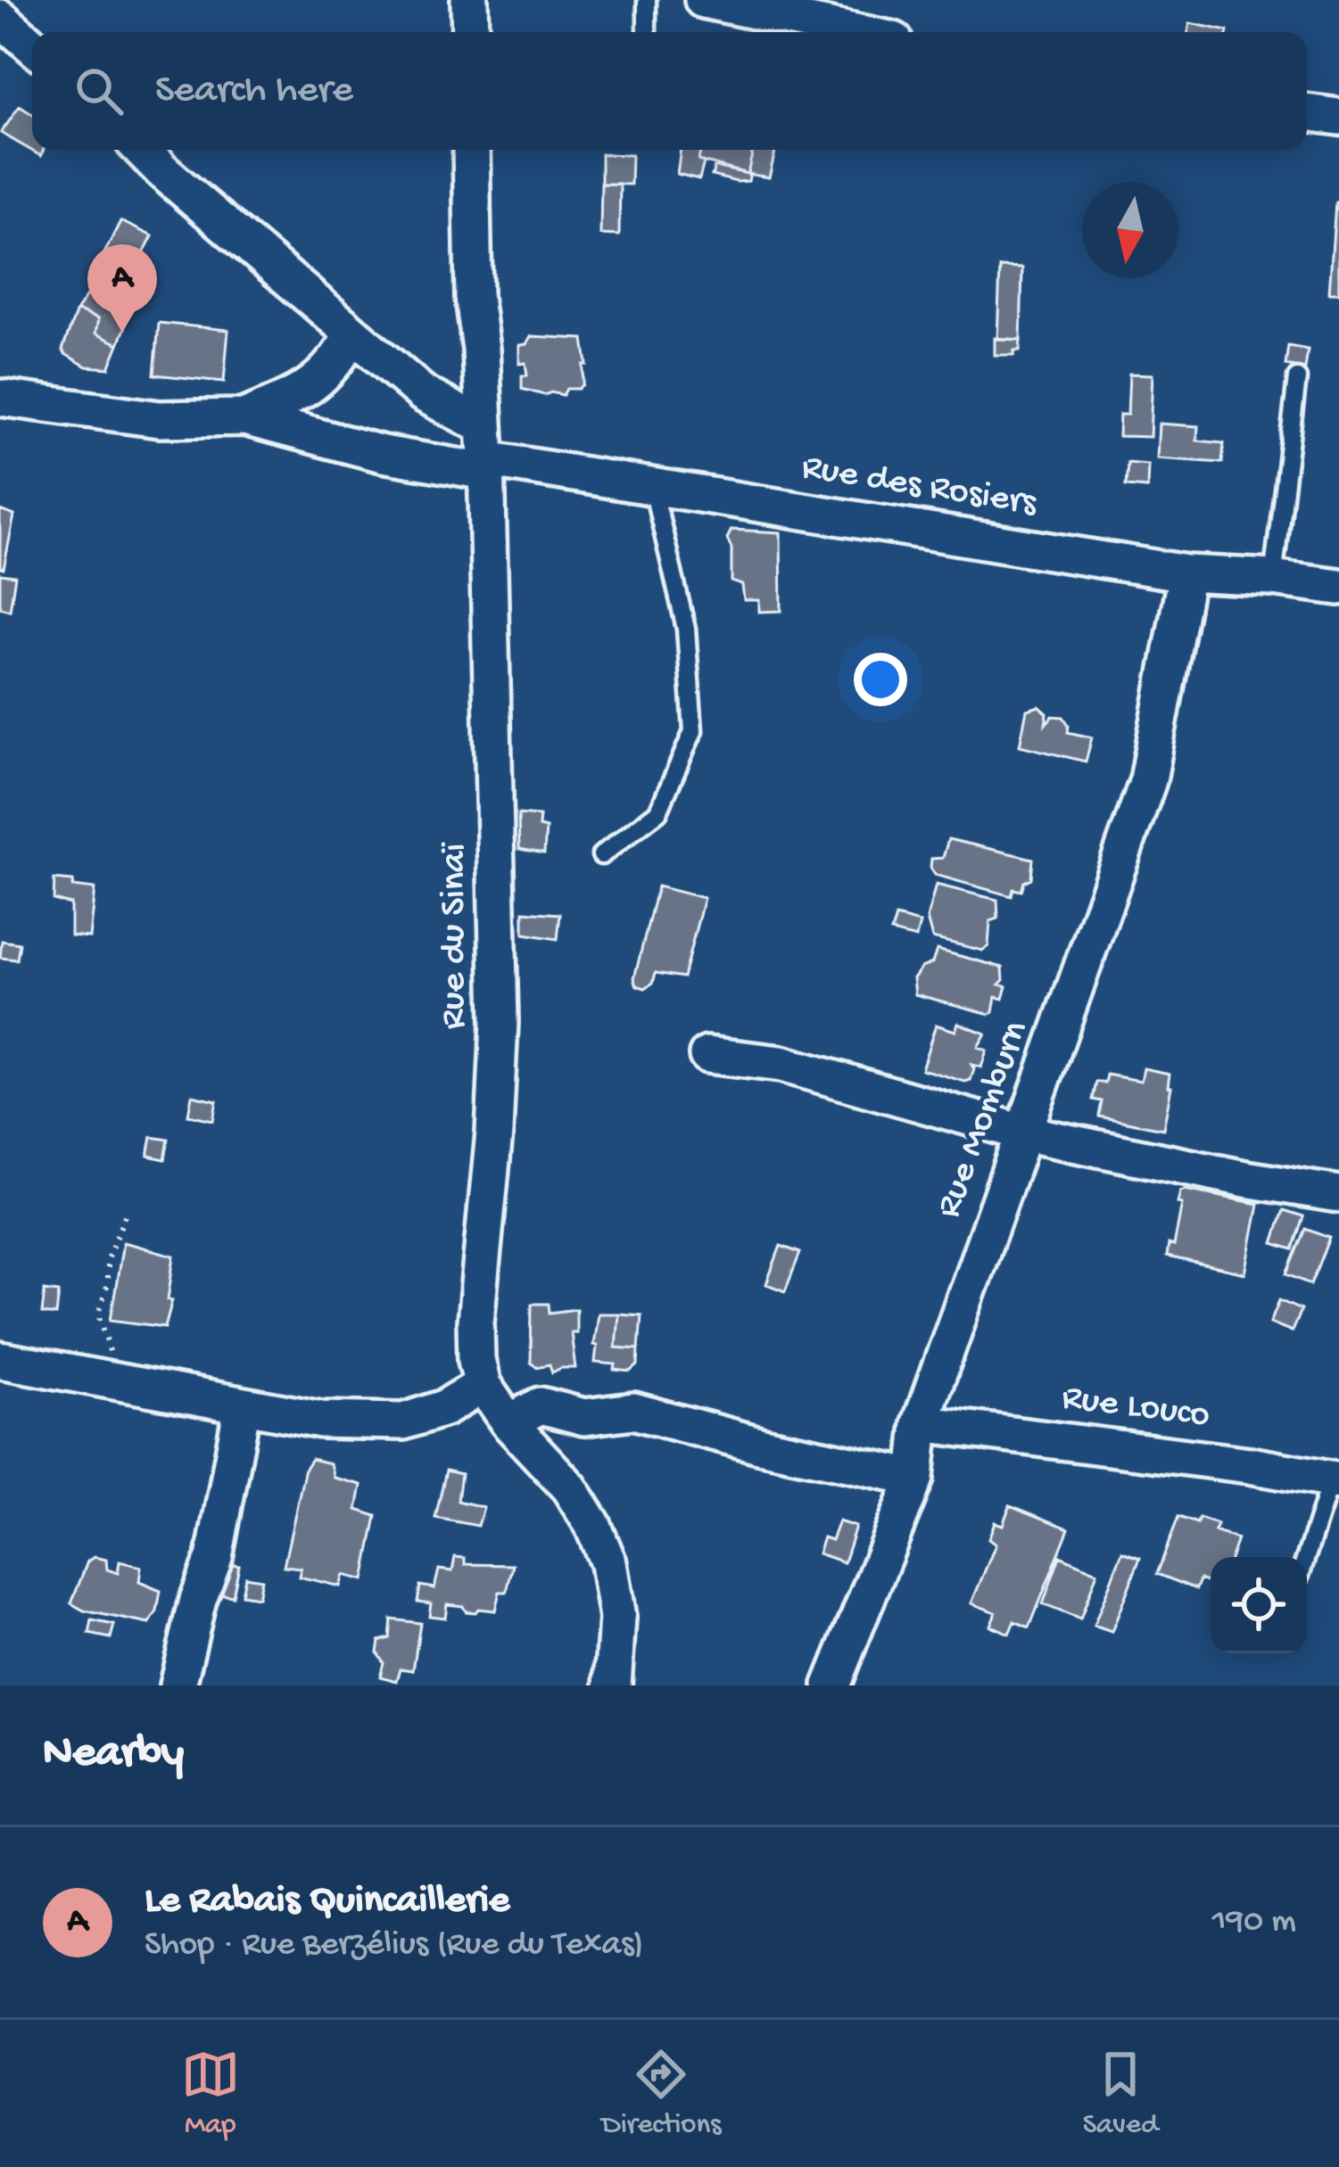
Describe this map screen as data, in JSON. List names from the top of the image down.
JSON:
{
  "streets": {
    "street": [
      "Rue des Rosiers",
      "Rue du Sinaï",
      "Rue Momburn",
      "Rue Louco"
    ]
  },
  "crossings": [
    ["Rue des Rosiers", "Rue du Sinaï"],
    ["Rue des Rosiers", "Rue Momburn"],
    ["Rue Momburn", "Rue Louco"]
  ],
  "north": "bottom",
  "page": {
    "search": "Search here",
    "pins": "A",
    "heading": "Nearby",
    "list": [
      {
        "mark": "A",
        "name": "Le Rabais Quincaillerie",
        "note": "Shop · Rue Berzélius (Rue du Texas)",
        "value": "190 m"
      }
    ],
    "nav": ["Map", "Directions", "Saved"]
  }
}
